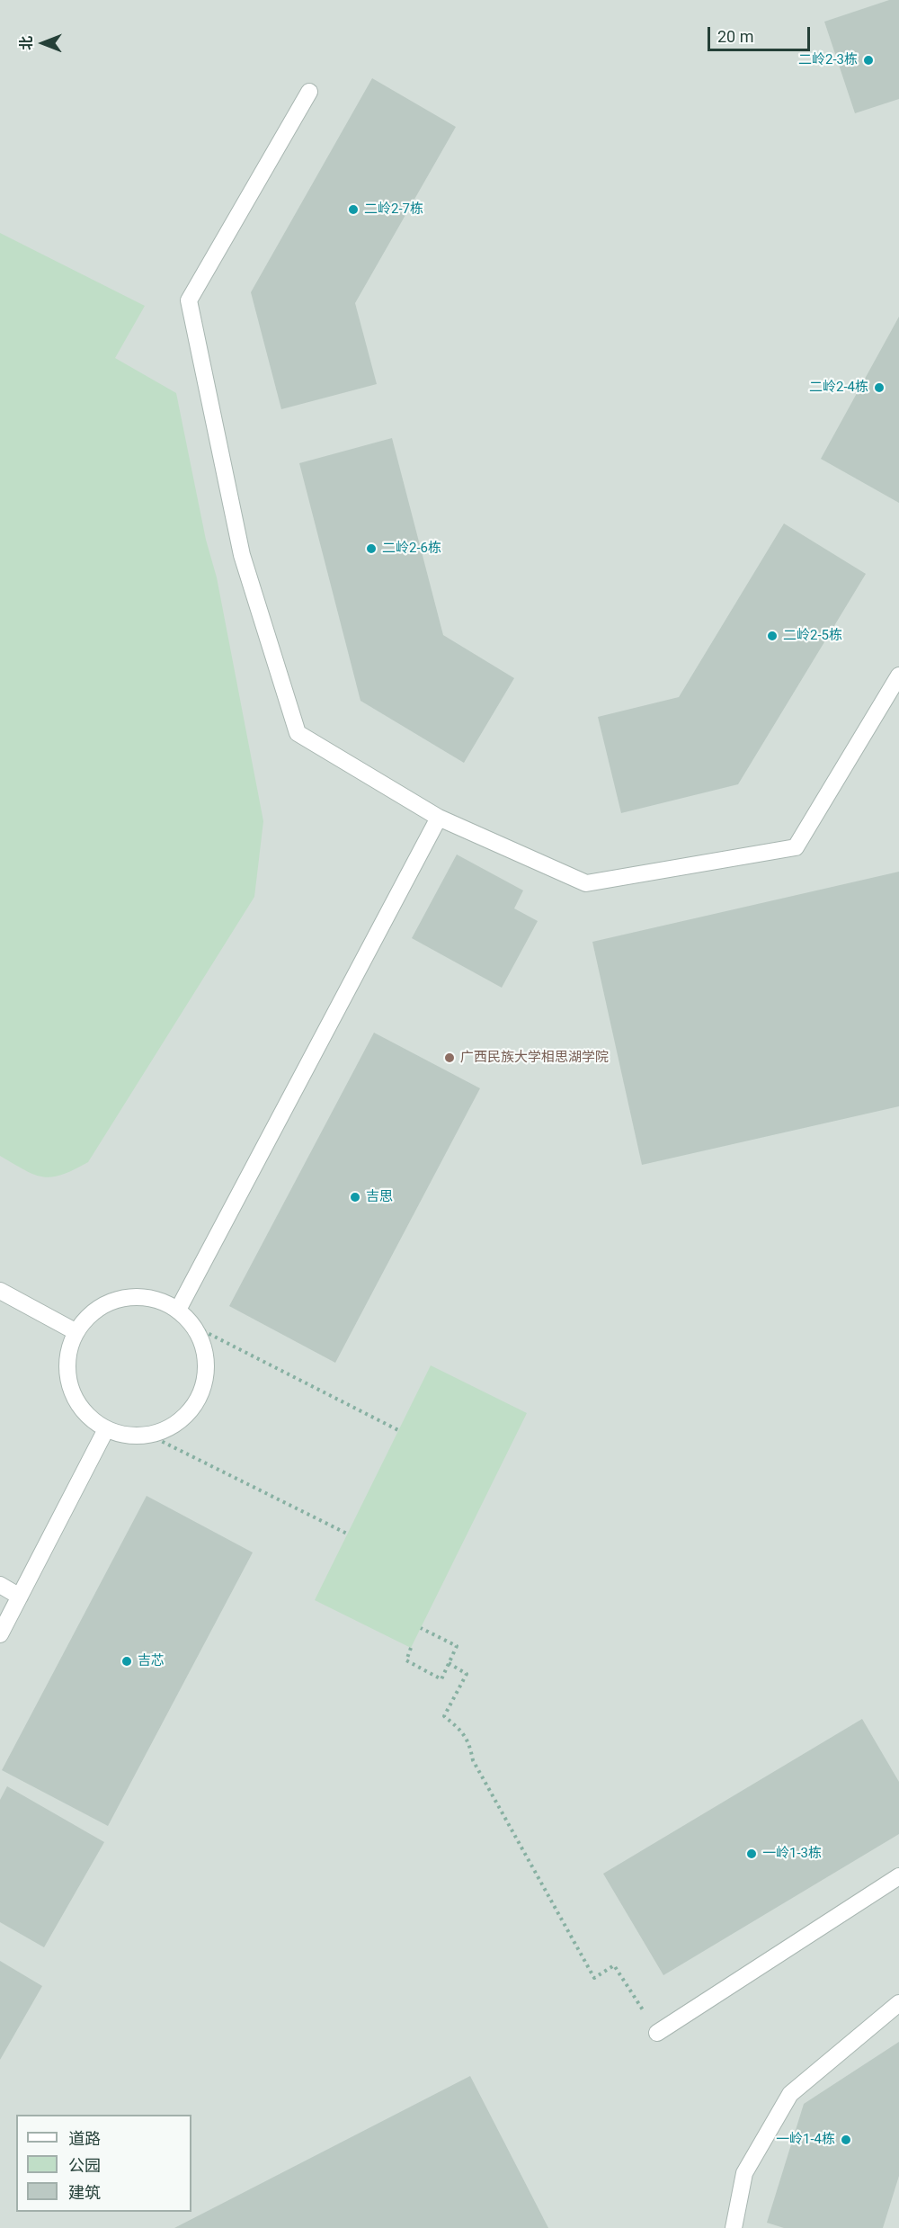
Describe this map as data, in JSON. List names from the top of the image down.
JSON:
{
  "places": [
    "二岭2-3栋",
    "二岭2-7栋",
    "二岭2-4栋",
    "二岭2-6栋",
    "二岭2-5栋",
    "广西民族大学相思湖学院",
    "吉思",
    "吉芯",
    "一岭1-3栋",
    "一岭1-4栋"
  ],
  "legend": ["道路", "公园", "建筑"],
  "scale_bar": "20 m",
  "north": "left"
}
